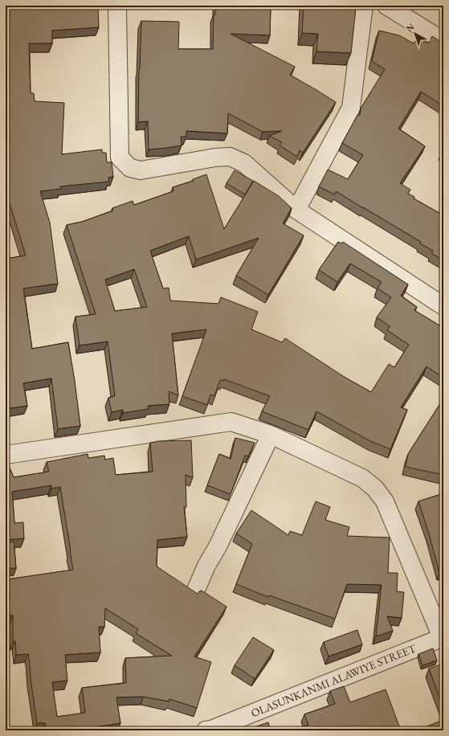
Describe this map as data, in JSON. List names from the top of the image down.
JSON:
{
  "streets": {
    "street": ["OLASUNKANMI ALAWIYE STREET"]
  },
  "north": "top left"
}
